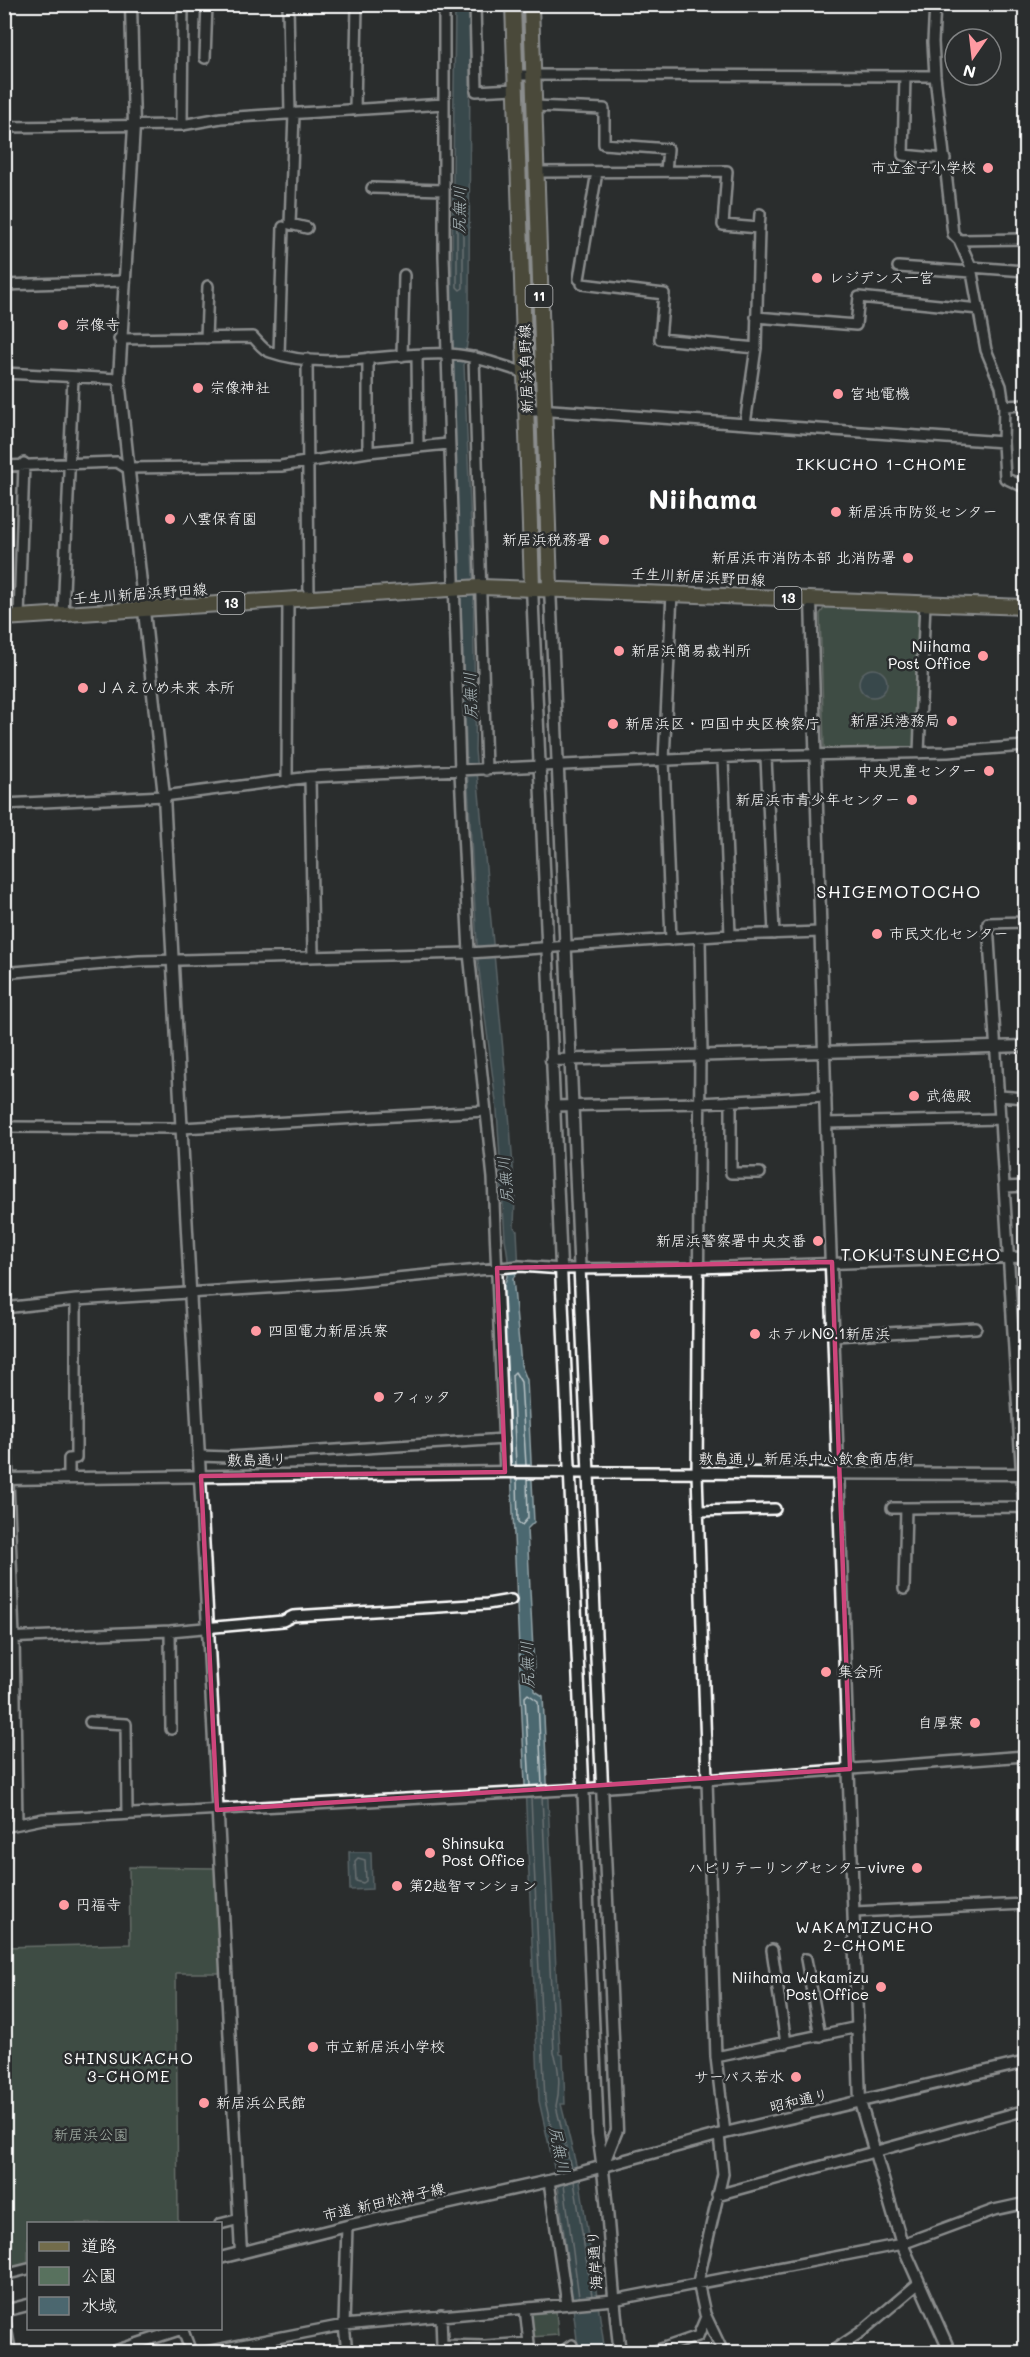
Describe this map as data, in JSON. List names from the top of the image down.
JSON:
{
  "streets": {
    "main road": [
      "11",
      "新居浜角野線",
      "壬生川新居浜野田線",
      "13"
    ],
    "street": [
      "敷島通り 新居浜中心飲食商店街",
      "敷島通り",
      "昭和通り",
      "市道 新田松神子線",
      "海岸通り"
    ]
  },
  "crossings": [
    ["新居浜角野線", "壬生川新居浜野田線"],
    ["新居浜角野線", "海岸通り"],
    ["壬生川新居浜野田線", "13"],
    ["壬生川新居浜野田線", "海岸通り"],
    ["敷島通り", "海岸通り"],
    ["昭和通り", "市道 新田松神子線"],
    ["昭和通り", "海岸通り"]
  ],
  "districts": [
    "IKKUCHO 1-CHOME",
    "Niihama",
    "SHIGEMOTOCHO",
    "TOKUTSUNECHO",
    "WAKAMIZUCHO 2-CHOME",
    "SHINSUKACHO 3-CHOME"
  ],
  "water": ["尻無川"],
  "parks": ["新居浜公園"],
  "places": [
    "市立金子小学校",
    "レジデンス一宮",
    "宗像寺",
    "宗像神社",
    "宮地電機",
    "新居浜市防災センター",
    "八雲保育園",
    "新居浜税務署",
    "新居浜市消防本部 北消防署",
    "新居浜簡易裁判所",
    "Niihama Post Office",
    "ＪＡえひめ未来 本所",
    "新居浜港務局",
    "新居浜区・四国中央区検察庁",
    "中央児童センター",
    "新居浜市青少年センター",
    "市民文化センター",
    "武徳殿",
    "新居浜警察署中央交番",
    "四国電力新居浜寮",
    "ホテルNO.1新居浜",
    "フィッタ",
    "集会所",
    "自厚寮",
    "Shinsuka Post Office",
    "ハビリテーリングセンターvivre",
    "第2越智マンション",
    "円福寺",
    "Niihama Wakamizu Post Office",
    "市立新居浜小学校",
    "サーパス若水",
    "新居浜公民館"
  ],
  "legend": ["道路", "公園", "水域"],
  "north": "bottom"
}
